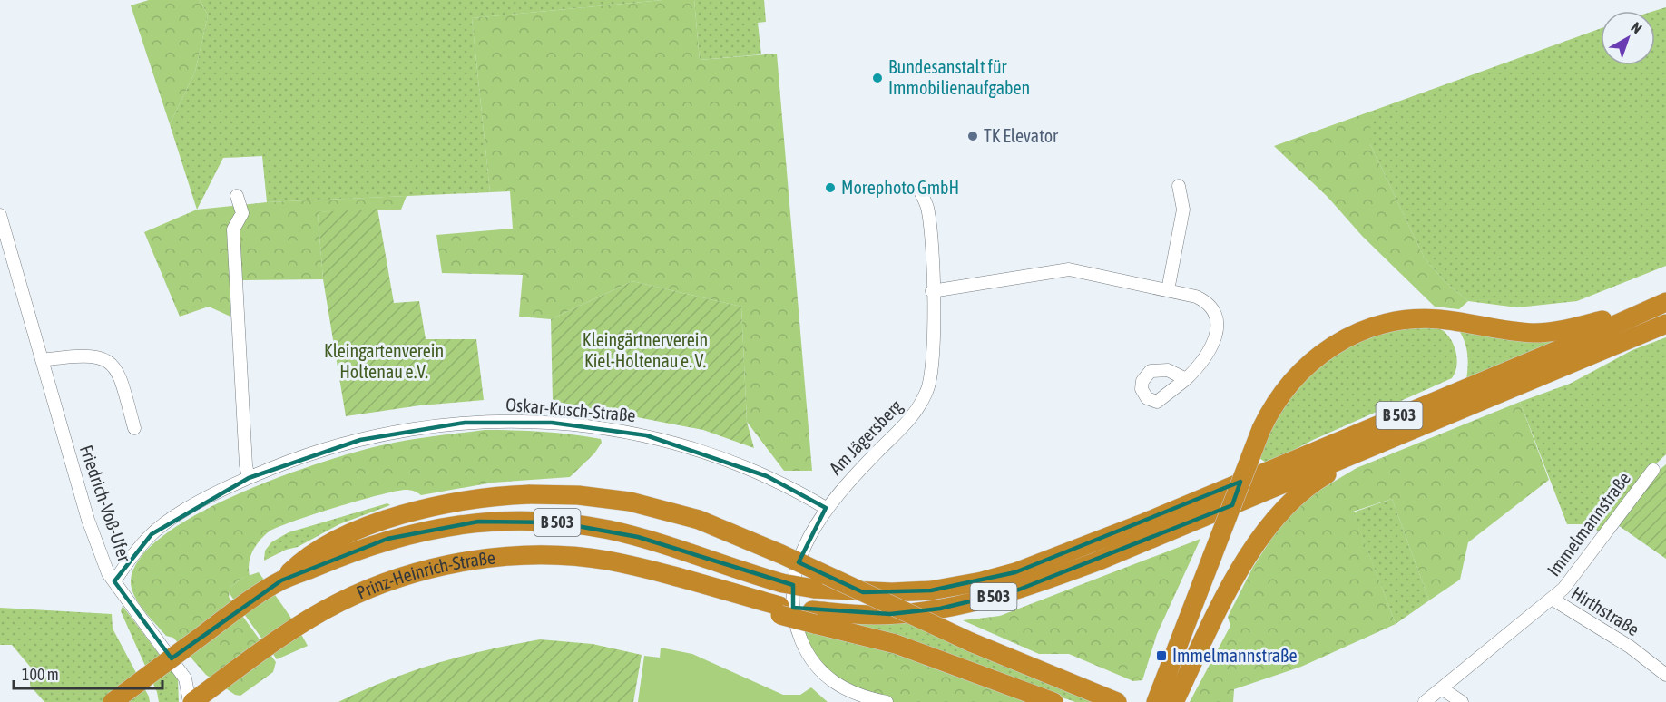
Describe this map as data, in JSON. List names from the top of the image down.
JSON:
{
  "streets": {
    "highway": ["B 503", "Prinz-Heinrich-Straße"],
    "street": [
      "Oskar-Kusch-Straße",
      "Am Jägersberg",
      "Friedrich-Voß-Ufer",
      "Immelmannstraße",
      "Hirthstraße"
    ]
  },
  "crossings": [
    ["Oskar-Kusch-Straße", "Am Jägersberg"],
    ["Oskar-Kusch-Straße", "Friedrich-Voß-Ufer"],
    ["B 503", "Prinz-Heinrich-Straße"],
    ["Friedrich-Voß-Ufer", "Prinz-Heinrich-Straße"],
    ["Immelmannstraße", "Hirthstraße"]
  ],
  "parks": ["Kleingärtnerverein Kiel-Holtenau e. V.", "Kleingartenverein Holtenau e.V."],
  "places": {
    "other": ["Bundesanstalt für Immobilienaufgaben", "TK Elevator", "Morephoto GmbH"],
    "transit": ["Immelmannstraße"]
  },
  "scale_bar": "100 m",
  "north": "top right"
}
